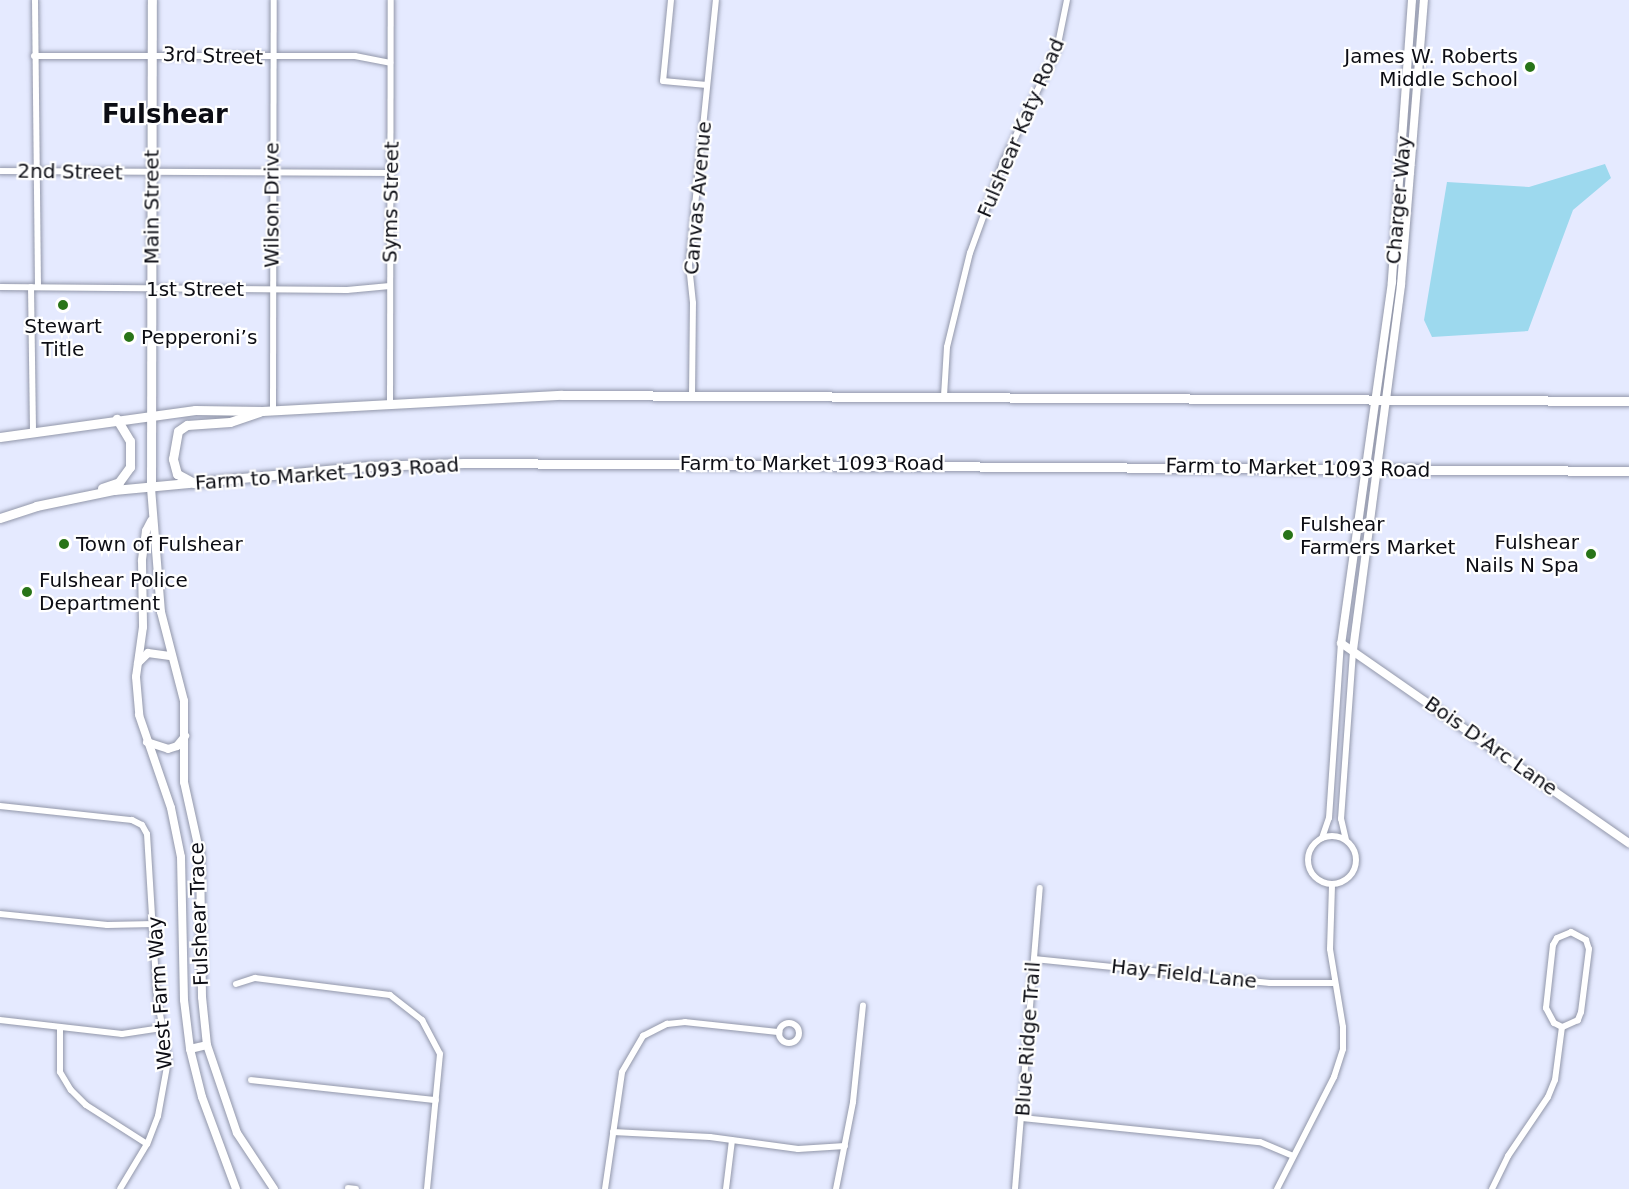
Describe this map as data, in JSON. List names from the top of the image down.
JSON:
{
  "streets": {
    "main road": ["Main Street", "Farm to Market 1093 Road", "Fulshear Trace"],
    "street": [
      "3rd Street",
      "Fulshear Katy Road",
      "2nd Street",
      "Canvas Avenue",
      "Charger Way",
      "Syms Street",
      "Wilson Drive",
      "1st Street",
      "Bois D'Arc Lane",
      "Hay Field Lane",
      "West Farm Way",
      "Blue Ridge Trail"
    ]
  },
  "crossings": [
    ["3rd Street", "Syms Street"],
    ["3rd Street", "Wilson Drive"],
    ["3rd Street", "Main Street"],
    ["2nd Street", "Syms Street"],
    ["2nd Street", "Wilson Drive"],
    ["2nd Street", "Main Street"],
    ["Syms Street", "1st Street"],
    ["Wilson Drive", "1st Street"],
    ["Main Street", "1st Street"],
    ["Main Street", "Fulshear Trace"],
    ["Farm to Market 1093 Road", "Fulshear Trace"],
    ["Hay Field Lane", "Blue Ridge Trail"]
  ],
  "districts": ["Fulshear"],
  "places": [
    "James W. Roberts Middle School",
    "Stewart Title",
    "Pepperoni’s",
    "Fulshear Farmers Market",
    "Town of Fulshear",
    "Fulshear Nails N Spa",
    "Fulshear Police Department"
  ]
}
